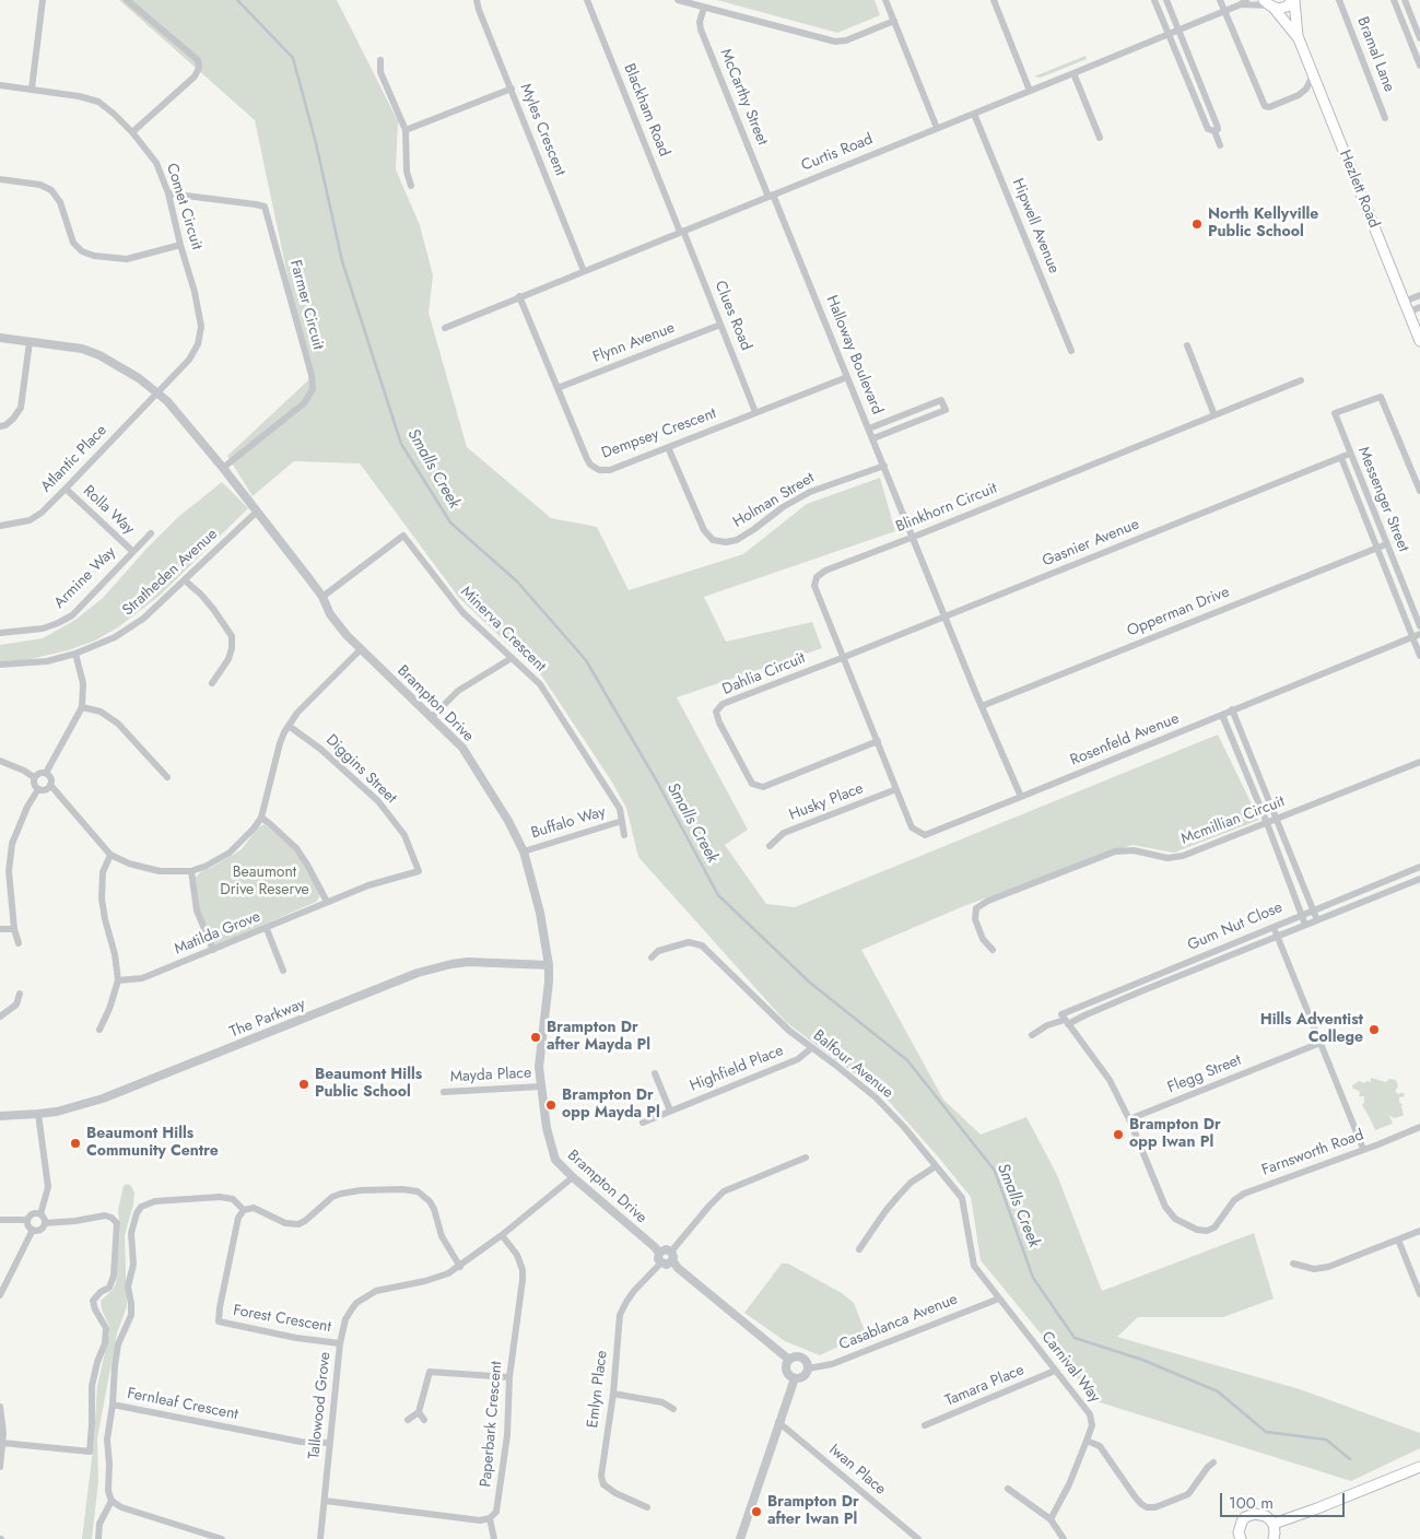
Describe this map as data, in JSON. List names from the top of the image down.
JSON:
{
  "streets": {
    "main road": ["Hezlett Road"],
    "street": [
      "Bramal Lane",
      "McCarthy Street",
      "Blackham Road",
      "Myles Crescent",
      "Curtis Road",
      "Comet Circuit",
      "Hipwell Avenue",
      "Farmer Circuit",
      "Clues Road",
      "Flynn Avenue",
      "Halloway Boulevard",
      "Dempsey Crescent",
      "Atlantic Place",
      "Messenger Street",
      "Holman Street",
      "Blinkhorn Circuit",
      "Rolla Way",
      "Gasnier Avenue",
      "Stratheden Avenue",
      "Armine Way",
      "Opperman Drive",
      "Minerva Crescent",
      "Dahlia Circuit",
      "Brampton Drive",
      "Rosenfeld Avenue",
      "Diggins Street",
      "Husky Place",
      "Mcmillian Circuit",
      "Buffalo Way",
      "Gum Nut Close",
      "Matilda Grove",
      "The Parkway",
      "Balfour Avenue",
      "Highfield Place",
      "Flegg Street",
      "Mayda Place",
      "Farnsworth Road",
      "Forest Crescent",
      "Casablanca Avenue",
      "Carnival Way",
      "Tamara Place",
      "Emlyn Place",
      "Fernleaf Crescent",
      "Tallowood Grove",
      "Paperbark Crescent",
      "Iwan Place"
    ]
  },
  "crossings": [
    ["McCarthy Street", "Curtis Road"],
    ["McCarthy Street", "Halloway Boulevard"],
    ["Blackham Road", "Curtis Road"],
    ["Blackham Road", "Clues Road"],
    ["Myles Crescent", "Curtis Road"],
    ["Curtis Road", "Hezlett Road"],
    ["Curtis Road", "Hipwell Avenue"],
    ["Curtis Road", "Clues Road"],
    ["Curtis Road", "Halloway Boulevard"],
    ["Curtis Road", "Dempsey Crescent"],
    ["Comet Circuit", "Farmer Circuit"],
    ["Comet Circuit", "Atlantic Place"],
    ["Comet Circuit", "Brampton Drive"],
    ["Farmer Circuit", "Brampton Drive"],
    ["Clues Road", "Flynn Avenue"],
    ["Clues Road", "Dempsey Crescent"],
    ["Flynn Avenue", "Dempsey Crescent"],
    ["Halloway Boulevard", "Dempsey Crescent"],
    ["Halloway Boulevard", "Holman Street"],
    ["Halloway Boulevard", "Blinkhorn Circuit"],
    ["Halloway Boulevard", "Gasnier Avenue"],
    ["Dempsey Crescent", "Holman Street"],
    ["Atlantic Place", "Rolla Way"],
    ["Atlantic Place", "Brampton Drive"],
    ["Messenger Street", "Gasnier Avenue"],
    ["Messenger Street", "Opperman Drive"],
    ["Messenger Street", "Rosenfeld Avenue"],
    ["Blinkhorn Circuit", "Gasnier Avenue"],
    ["Blinkhorn Circuit", "Dahlia Circuit"],
    ["Blinkhorn Circuit", "Rosenfeld Avenue"],
    ["Blinkhorn Circuit", "Husky Place"],
    ["Rolla Way", "Armine Way"],
    ["Gasnier Avenue", "Dahlia Circuit"],
    ["Stratheden Avenue", "Brampton Drive"],
    ["Minerva Crescent", "Brampton Drive"],
    ["Minerva Crescent", "Buffalo Way"],
    ["Brampton Drive", "Buffalo Way"],
    ["Brampton Drive", "The Parkway"],
    ["Brampton Drive", "Mayda Place"],
    ["Brampton Drive", "Emlyn Place"],
    ["Brampton Drive", "Tallowood Grove"],
    ["Rosenfeld Avenue", "Husky Place"],
    ["Diggins Street", "Matilda Grove"],
    ["Balfour Avenue", "Highfield Place"],
    ["Balfour Avenue", "Casablanca Avenue"],
    ["Balfour Avenue", "Carnival Way"],
    ["Flegg Street", "Farnsworth Road"],
    ["Forest Crescent", "Tallowood Grove"],
    ["Casablanca Avenue", "Carnival Way"],
    ["Carnival Way", "Tamara Place"],
    ["Fernleaf Crescent", "Tallowood Grove"],
    ["Tallowood Grove", "Paperbark Crescent"]
  ],
  "water": ["Smalls Creek"],
  "parks": ["Beaumont Drive Reserve"],
  "places": [
    "North Kellyville Public School",
    "Hills Adventist College",
    "Brampton Dr after Mayda Pl",
    "Beaumont Hills Public School",
    "Brampton Dr opp Mayda Pl",
    "Brampton Dr opp Iwan Pl",
    "Beaumont Hills Community Centre",
    "Brampton Dr after Iwan Pl"
  ],
  "scale_bar": "100 m"
}
